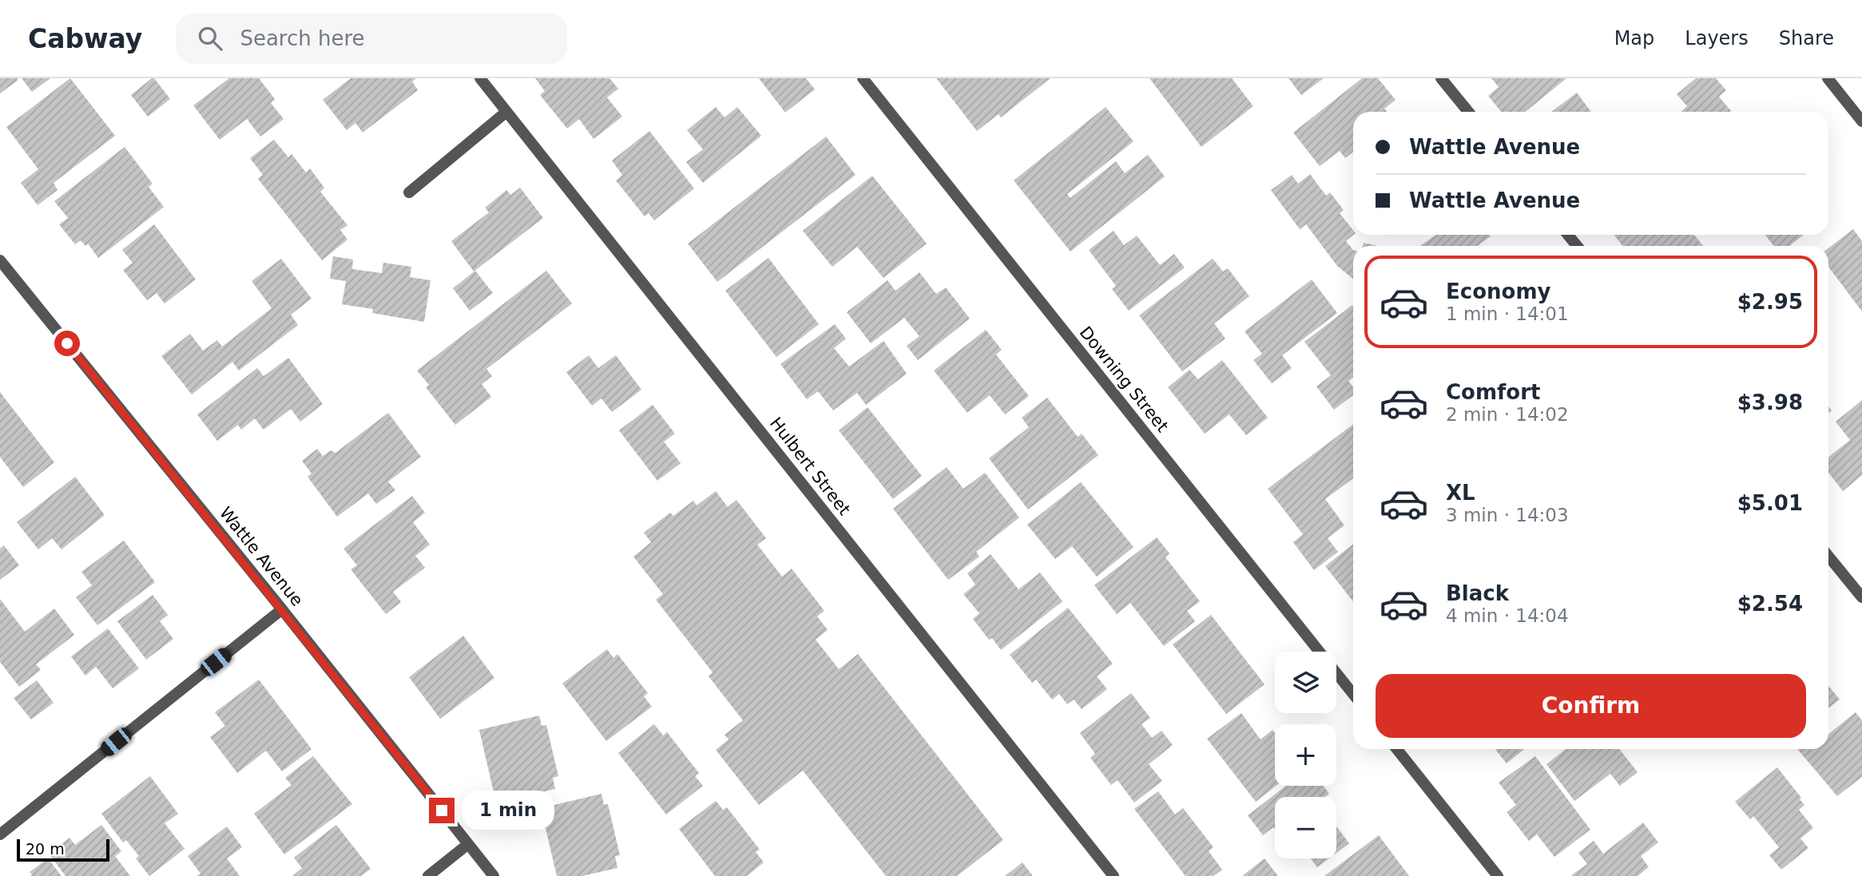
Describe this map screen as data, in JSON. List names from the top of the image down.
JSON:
{
  "streets": {
    "street": ["Downing Street", "Hulbert Street", "Wattle Avenue"]
  },
  "scale_bar": "20 m",
  "page": {
    "header": "Cabway",
    "search": "Search here",
    "nav": ["Map", "Layers", "Share"],
    "banner": ["Wattle Avenue", "Wattle Avenue"],
    "list": [
      {
        "name": "Economy",
        "note": "1 min · 14:01",
        "value": "$2.95"
      },
      {
        "name": "Comfort",
        "note": "2 min · 14:02",
        "value": "$3.98"
      },
      {
        "name": "XL",
        "note": "3 min · 14:03",
        "value": "$5.01"
      },
      {
        "name": "Black",
        "note": "4 min · 14:04",
        "value": "$2.54"
      }
    ],
    "map_buttons": ["+", "−"],
    "buttons": "Confirm",
    "bubble": "1 min",
    "scale": "20 m"
  }
}
